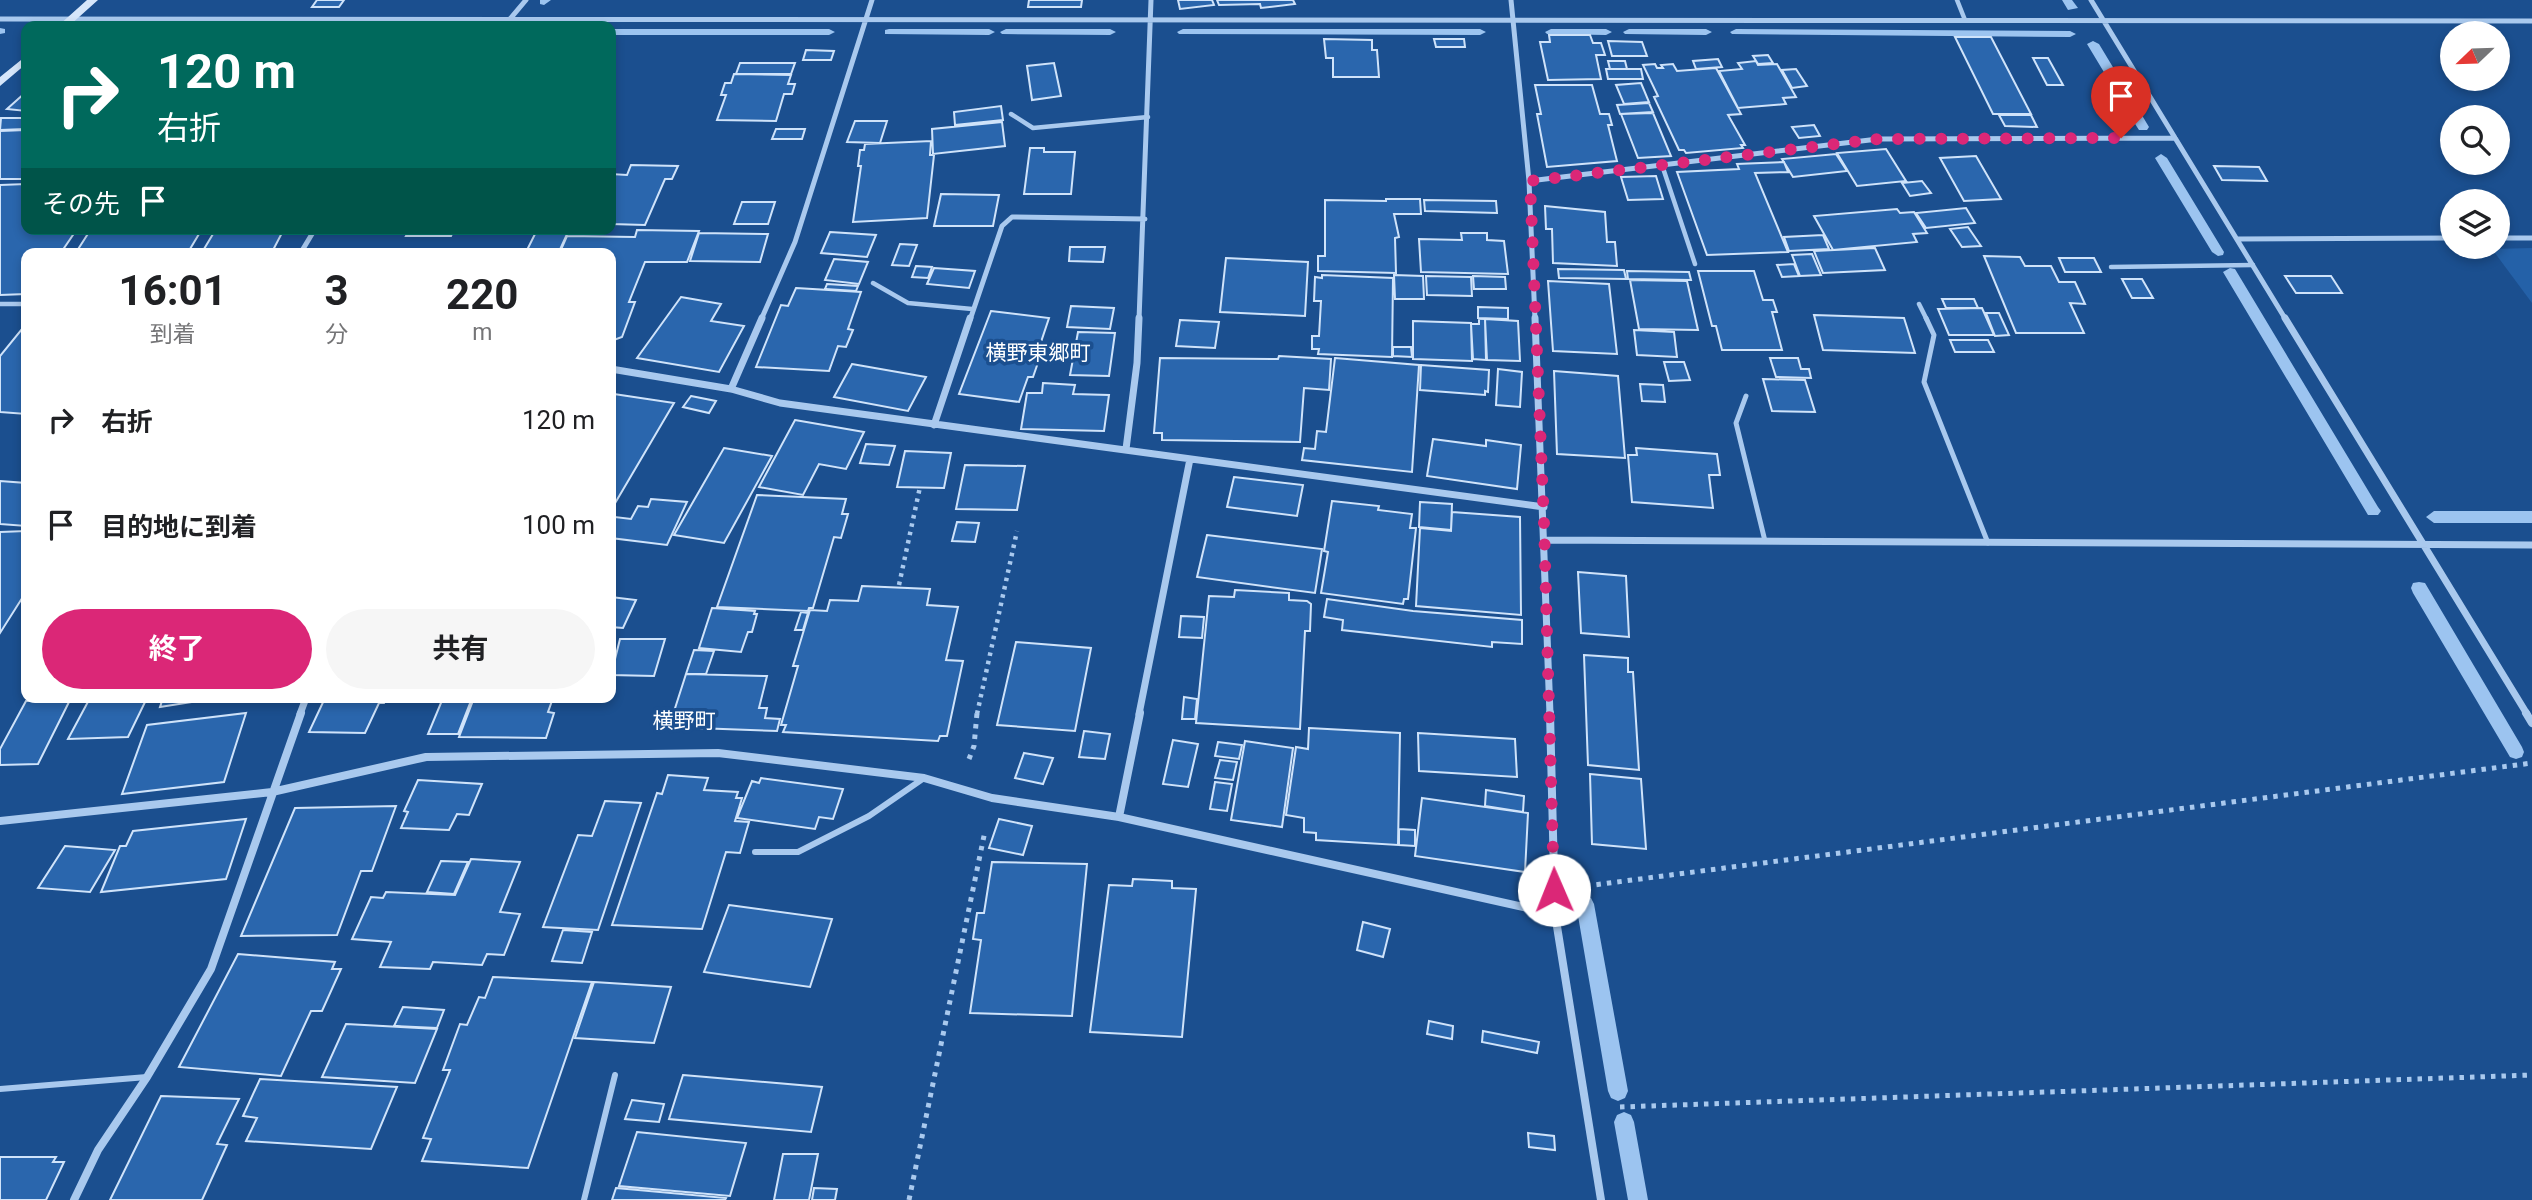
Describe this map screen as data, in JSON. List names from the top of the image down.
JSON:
{
  "districts": ["横野東郷町", "横野町"],
  "north": "bottom left",
  "page": {
    "turn": ["120 m", "右折"],
    "then": "その先",
    "eta": [
      "16:01",
      "到着",
      "3",
      "分",
      "220",
      "m"
    ],
    "list": [
      {
        "name": "右折",
        "value": "120 m"
      },
      {
        "name": "目的地に到着",
        "value": "100 m"
      }
    ],
    "buttons": ["終了", "共有"]
  }
}
